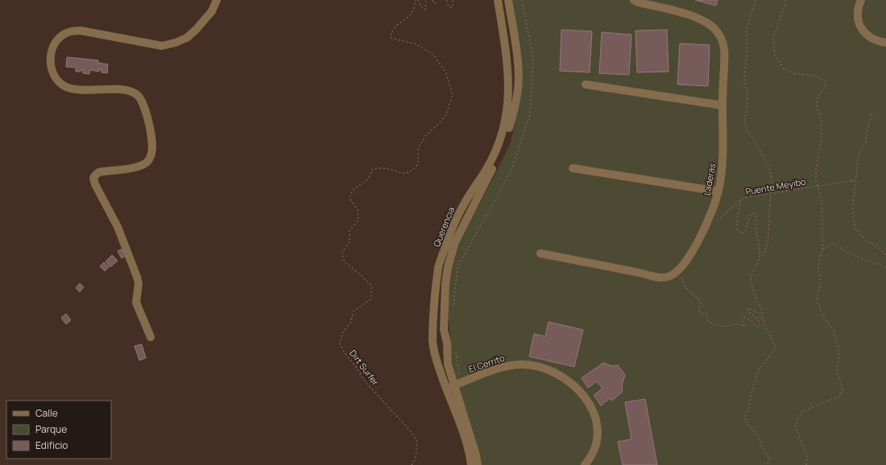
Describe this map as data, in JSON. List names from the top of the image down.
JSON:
{
  "streets": {
    "street": ["Laderas", "Querencia", "El Cerrito"],
    "path": ["Puente Meyibo", "Dirt Surfer"]
  },
  "crossings": [
    ["Laderas", "Puente Meyibo"],
    ["Querencia", "El Cerrito"]
  ],
  "legend": ["Calle", "Parque", "Edificio"]
}
